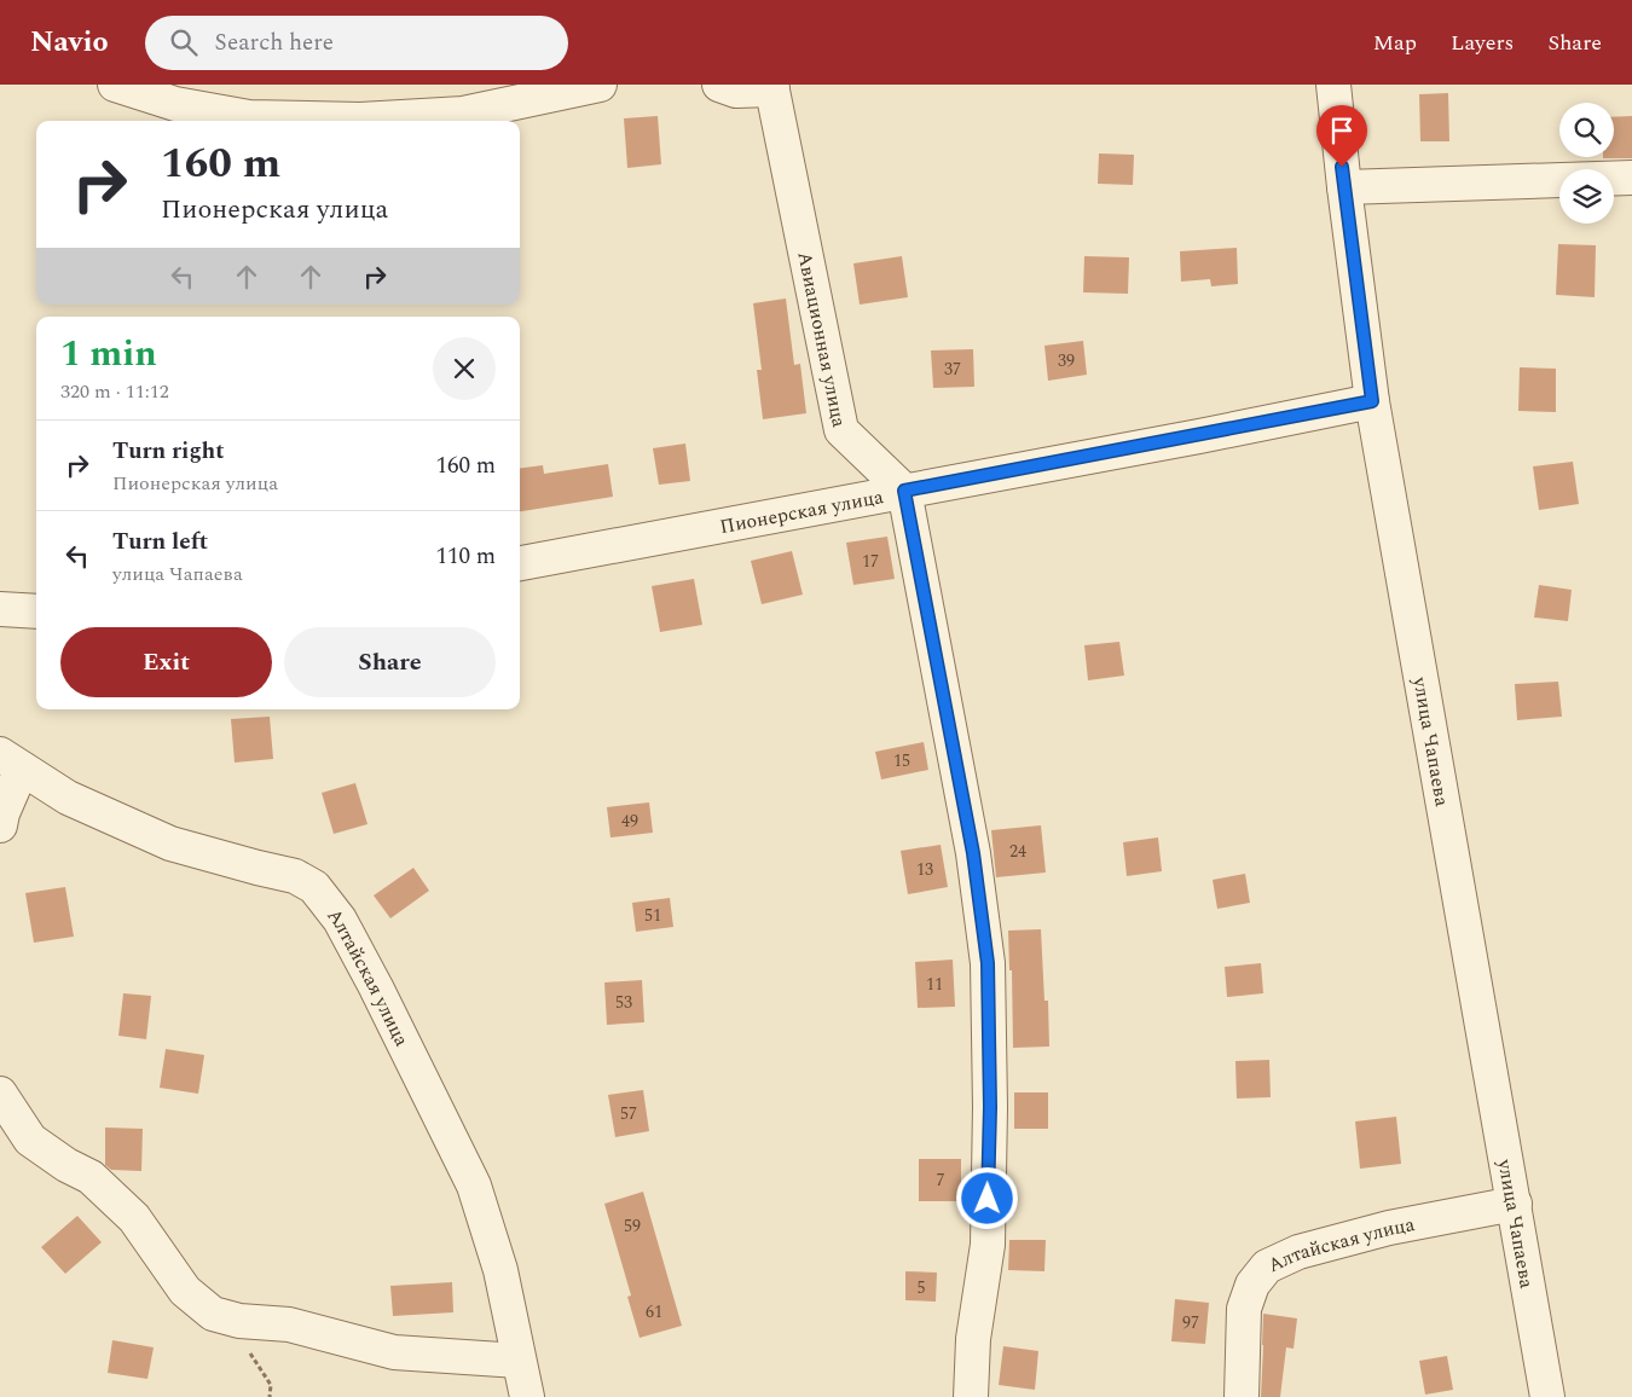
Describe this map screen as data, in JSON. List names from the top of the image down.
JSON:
{
  "streets": {
    "street": [
      "Авиационная улица",
      "Пионерская улица",
      "улица Чапаева",
      "Алтайская улица"
    ]
  },
  "crossings": [
    ["Авиационная улица", "Пионерская улица"],
    ["Пионерская улица", "улица Чапаева"],
    ["улица Чапаева", "Алтайская улица"]
  ],
  "house_numbers": [
    "39",
    "37",
    "17",
    "15",
    "49",
    "24",
    "13",
    "51",
    "11",
    "53",
    "57",
    "7",
    "59",
    "5",
    "61",
    "97"
  ],
  "page": {
    "header": "Navio",
    "search": "Search here",
    "nav": ["Map", "Layers", "Share"],
    "turn": ["160 m", "Пионерская улица"],
    "heading": ["1 min", "320 m · 11:12"],
    "list": [
      {
        "name": "Turn right",
        "note": "Пионерская улица",
        "value": "160 m"
      },
      {
        "name": "Turn left",
        "note": "улица Чапаева",
        "value": "110 m"
      }
    ],
    "buttons": ["Exit", "Share"]
  }
}
